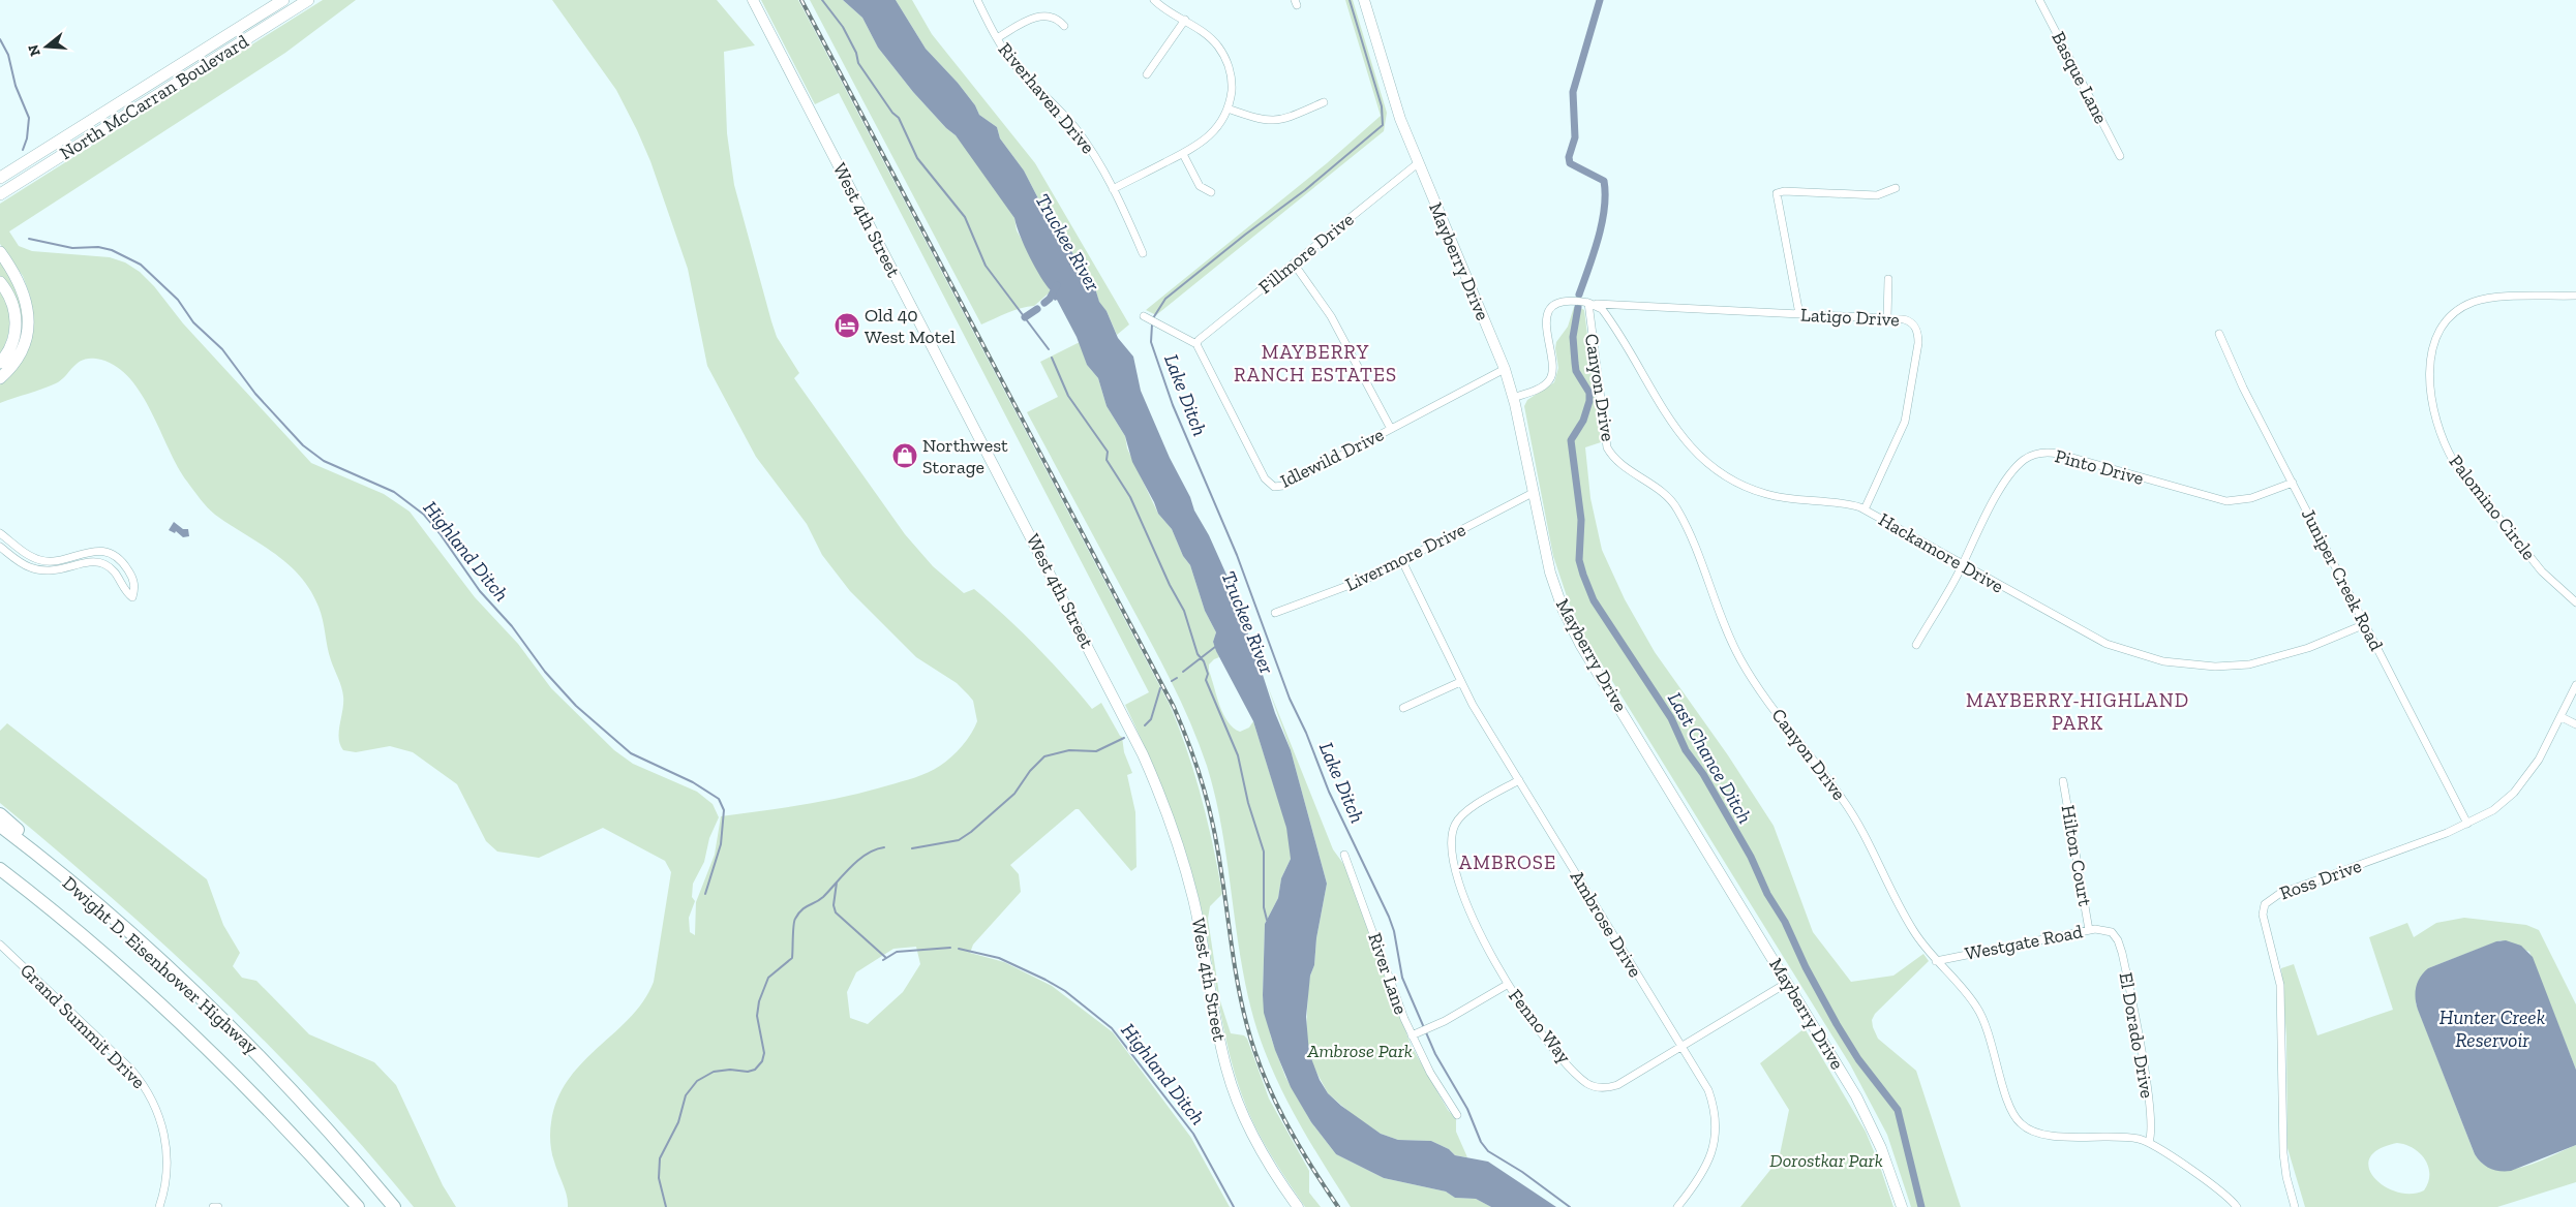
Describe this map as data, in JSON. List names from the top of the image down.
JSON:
{
  "streets": {
    "highway": ["Dwight D. Eisenhower Highway"],
    "main road": ["North McCarran Boulevard", "West 4th Street", "Mayberry Drive"],
    "street": [
      "Basque Lane",
      "Riverhaven Drive",
      "Fillmore Drive",
      "Latigo Drive",
      "Canyon Drive",
      "Idlewild Drive",
      "Pinto Drive",
      "Palomino Circle",
      "Hackamore Drive",
      "Livermore Drive",
      "Juniper Creek Road",
      "Hilton Court",
      "Ross Drive",
      "Ambrose Drive",
      "Westgate Road",
      "River Lane",
      "Grand Summit Drive",
      "Fenno Way",
      "El Dorado Drive"
    ]
  },
  "crossings": [
    ["Fillmore Drive", "Mayberry Drive"],
    ["Fillmore Drive", "Idlewild Drive"],
    ["Mayberry Drive", "Idlewild Drive"],
    ["Mayberry Drive", "Livermore Drive"],
    ["Mayberry Drive", "Fenno Way"],
    ["Latigo Drive", "Canyon Drive"],
    ["Latigo Drive", "Hackamore Drive"],
    ["Canyon Drive", "Hackamore Drive"],
    ["Canyon Drive", "Westgate Road"],
    ["Canyon Drive", "El Dorado Drive"],
    ["Pinto Drive", "Hackamore Drive"],
    ["Pinto Drive", "Juniper Creek Road"],
    ["Hackamore Drive", "Juniper Creek Road"],
    ["Livermore Drive", "Ambrose Drive"],
    ["Juniper Creek Road", "Ross Drive"],
    ["Hilton Court", "Westgate Road"],
    ["Ambrose Drive", "Fenno Way"],
    ["Westgate Road", "El Dorado Drive"]
  ],
  "districts": ["MAYBERRY RANCH ESTATES", "MAYBERRY-HIGHLAND PARK", "AMBROSE"],
  "water": [
    "Truckee River",
    "Lake Ditch",
    "Highland Ditch",
    "Last Chance Ditch",
    "Hunter Creek Reservoir"
  ],
  "parks": ["Ambrose Park", "Dorostkar Park"],
  "places": {
    "hotel": ["Old 40 West Motel"],
    "shop": ["Northwest Storage"]
  },
  "north": "left"
}
